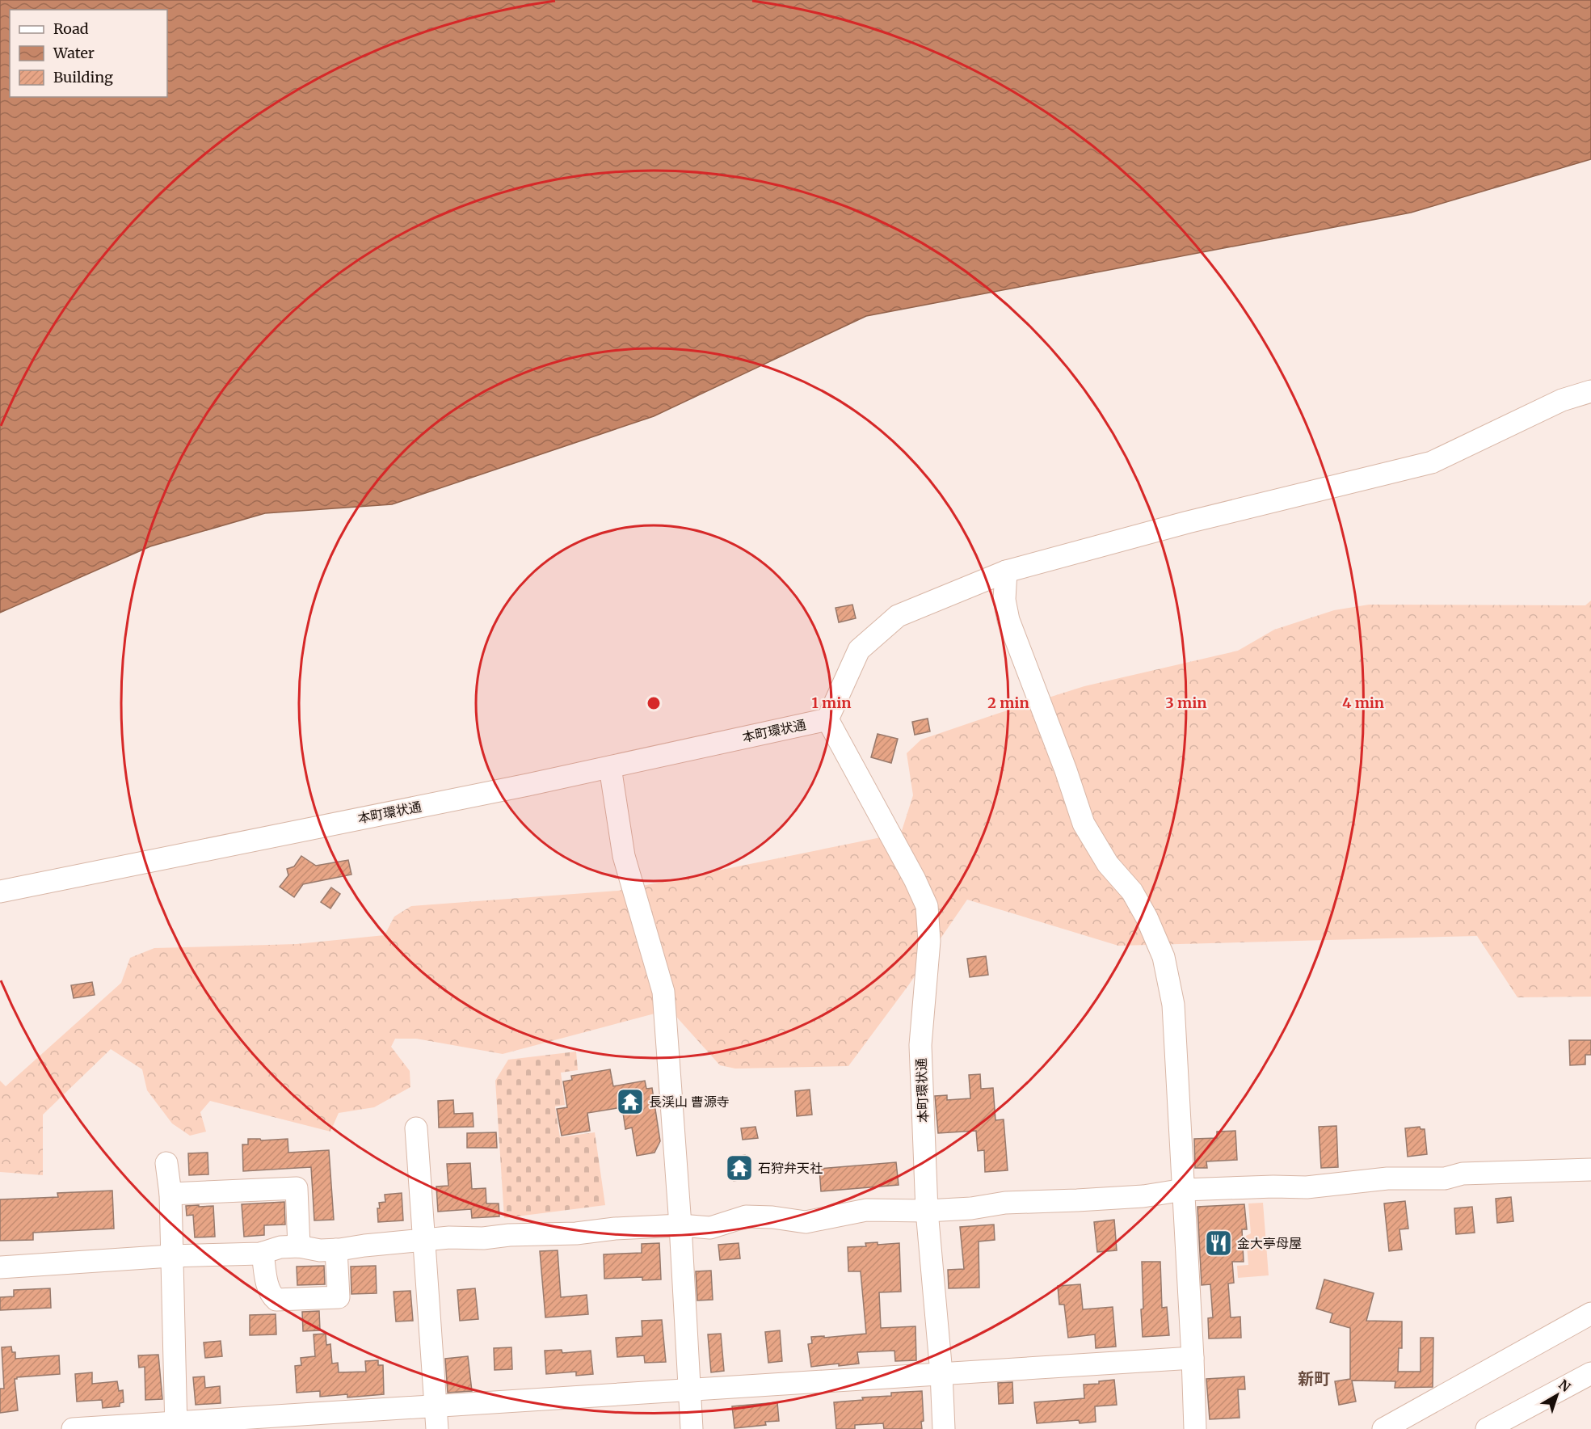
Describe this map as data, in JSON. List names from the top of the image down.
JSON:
{
  "streets": {
    "street": ["本町環状通"]
  },
  "districts": ["新町"],
  "places": {
    "temple": ["長渓山 曹源寺", "石狩弁天社"],
    "restaurant": ["金大亭母屋"]
  },
  "legend": ["Road", "Water", "Building"],
  "north": "top right",
  "rings": [
    "1 min",
    "2 min",
    "3 min",
    "4 min"
  ]
}
